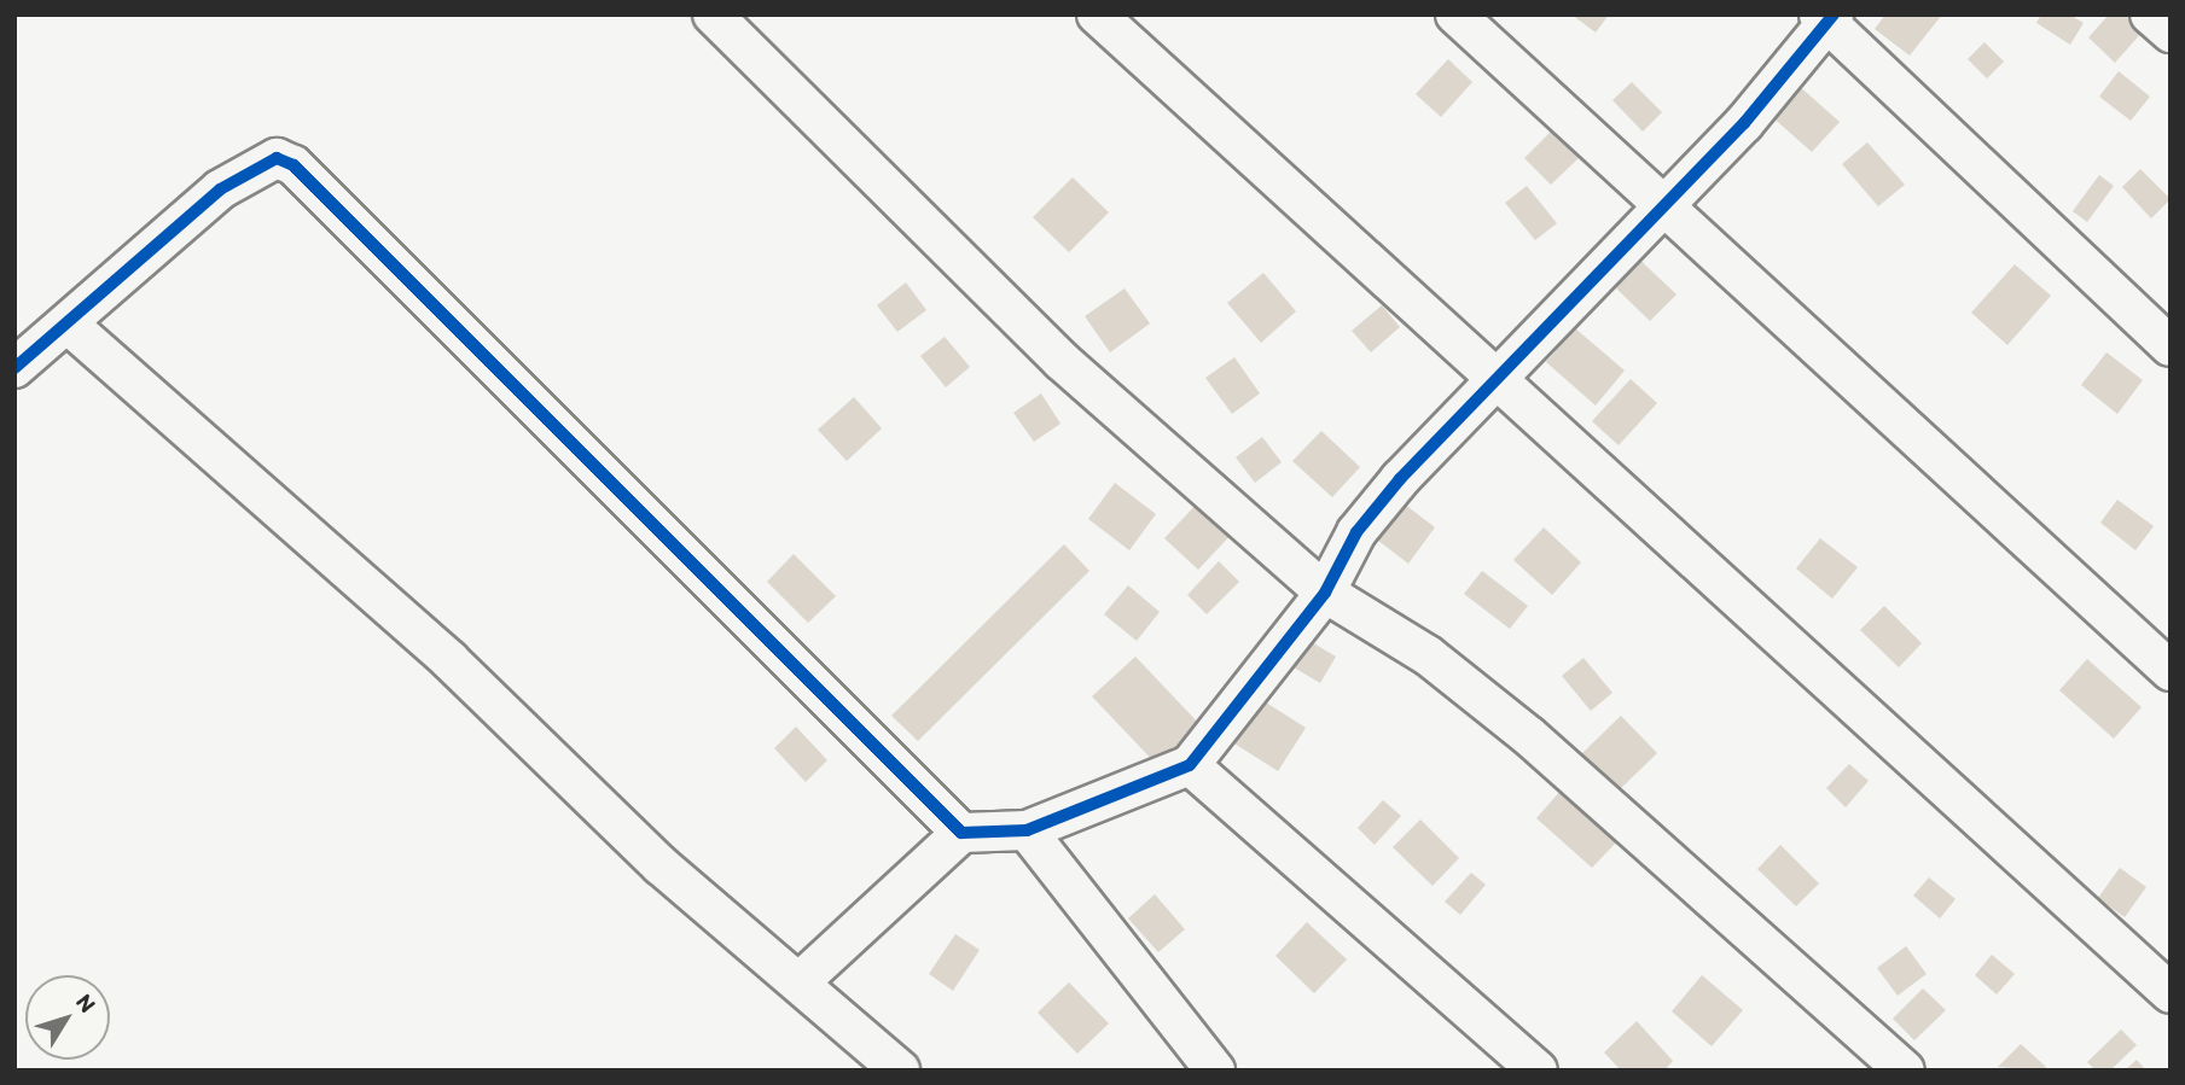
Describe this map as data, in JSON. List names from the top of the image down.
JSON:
{
  "north": "top right"
}
